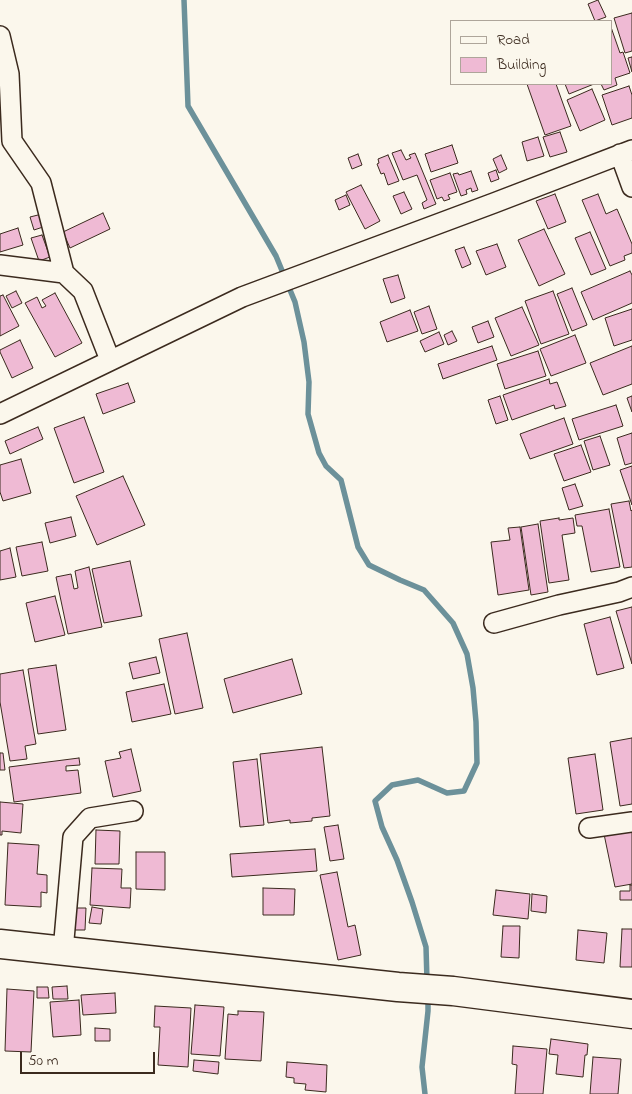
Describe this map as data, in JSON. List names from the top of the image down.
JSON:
{
  "legend": ["Road", "Building"],
  "scale_bar": "50 m"
}
